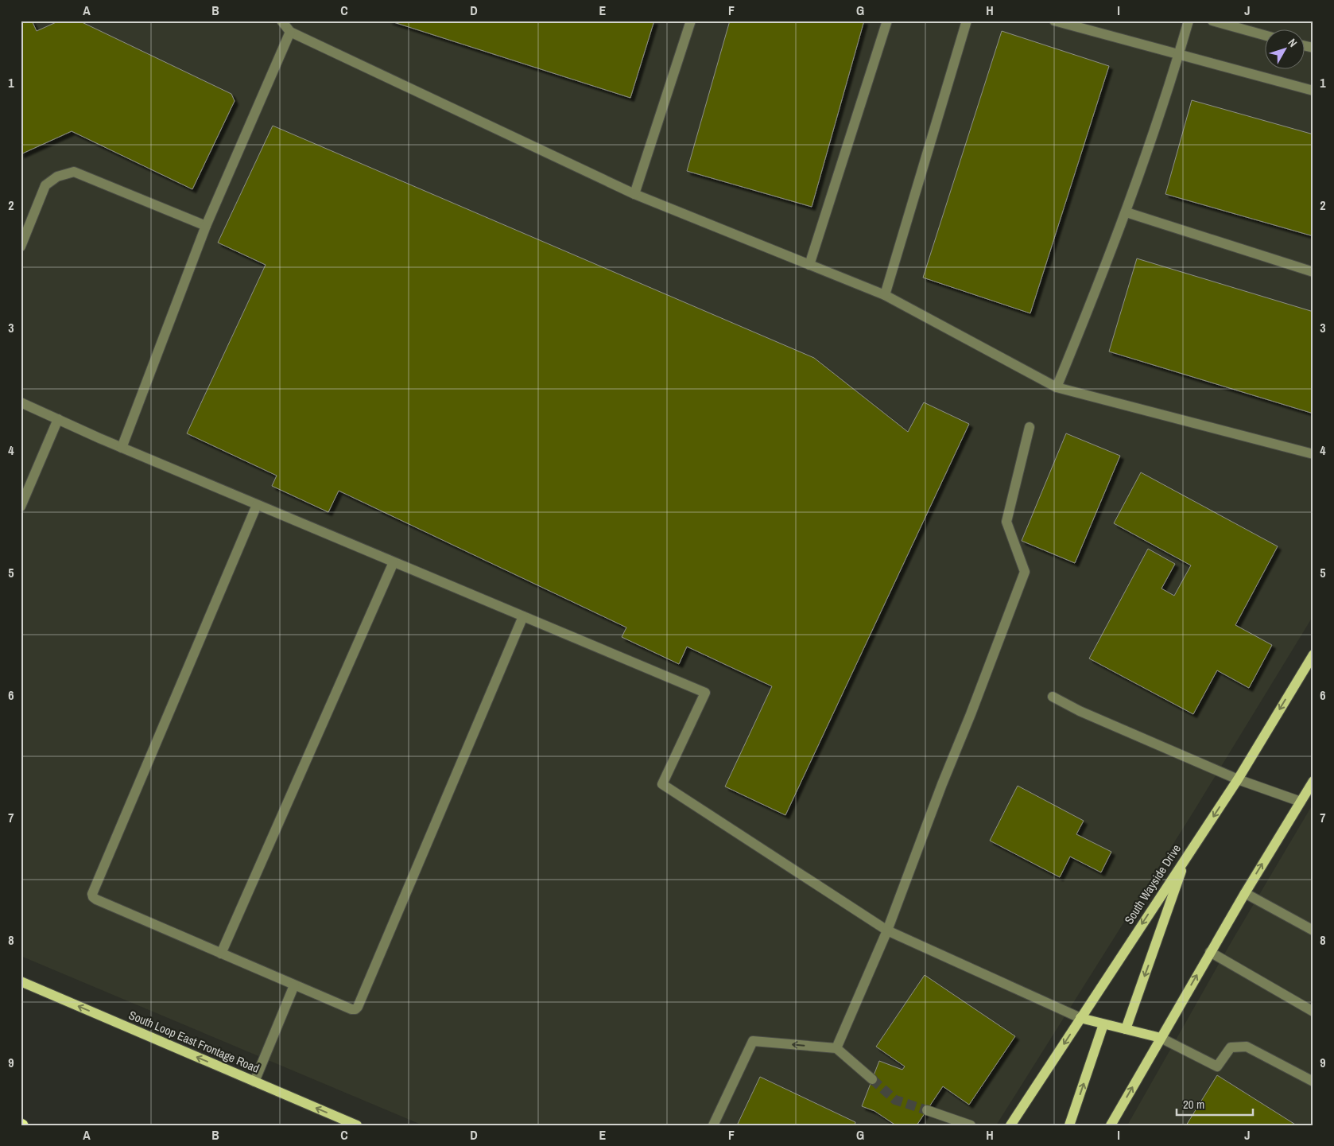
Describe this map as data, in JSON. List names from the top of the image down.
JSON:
{
  "streets": {
    "main road": ["South Wayside Drive", "South Loop East Frontage Road"]
  },
  "one_way": ["South Loop East Frontage Road"],
  "scale_bar": "20 m",
  "north": "top right",
  "grid": {
    "columns": [
      "A",
      "B",
      "C",
      "D",
      "E",
      "F",
      "G",
      "H",
      "I",
      "J"
    ],
    "rows": [
      "1",
      "2",
      "3",
      "4",
      "5",
      "6",
      "7",
      "8",
      "9"
    ]
  }
}
